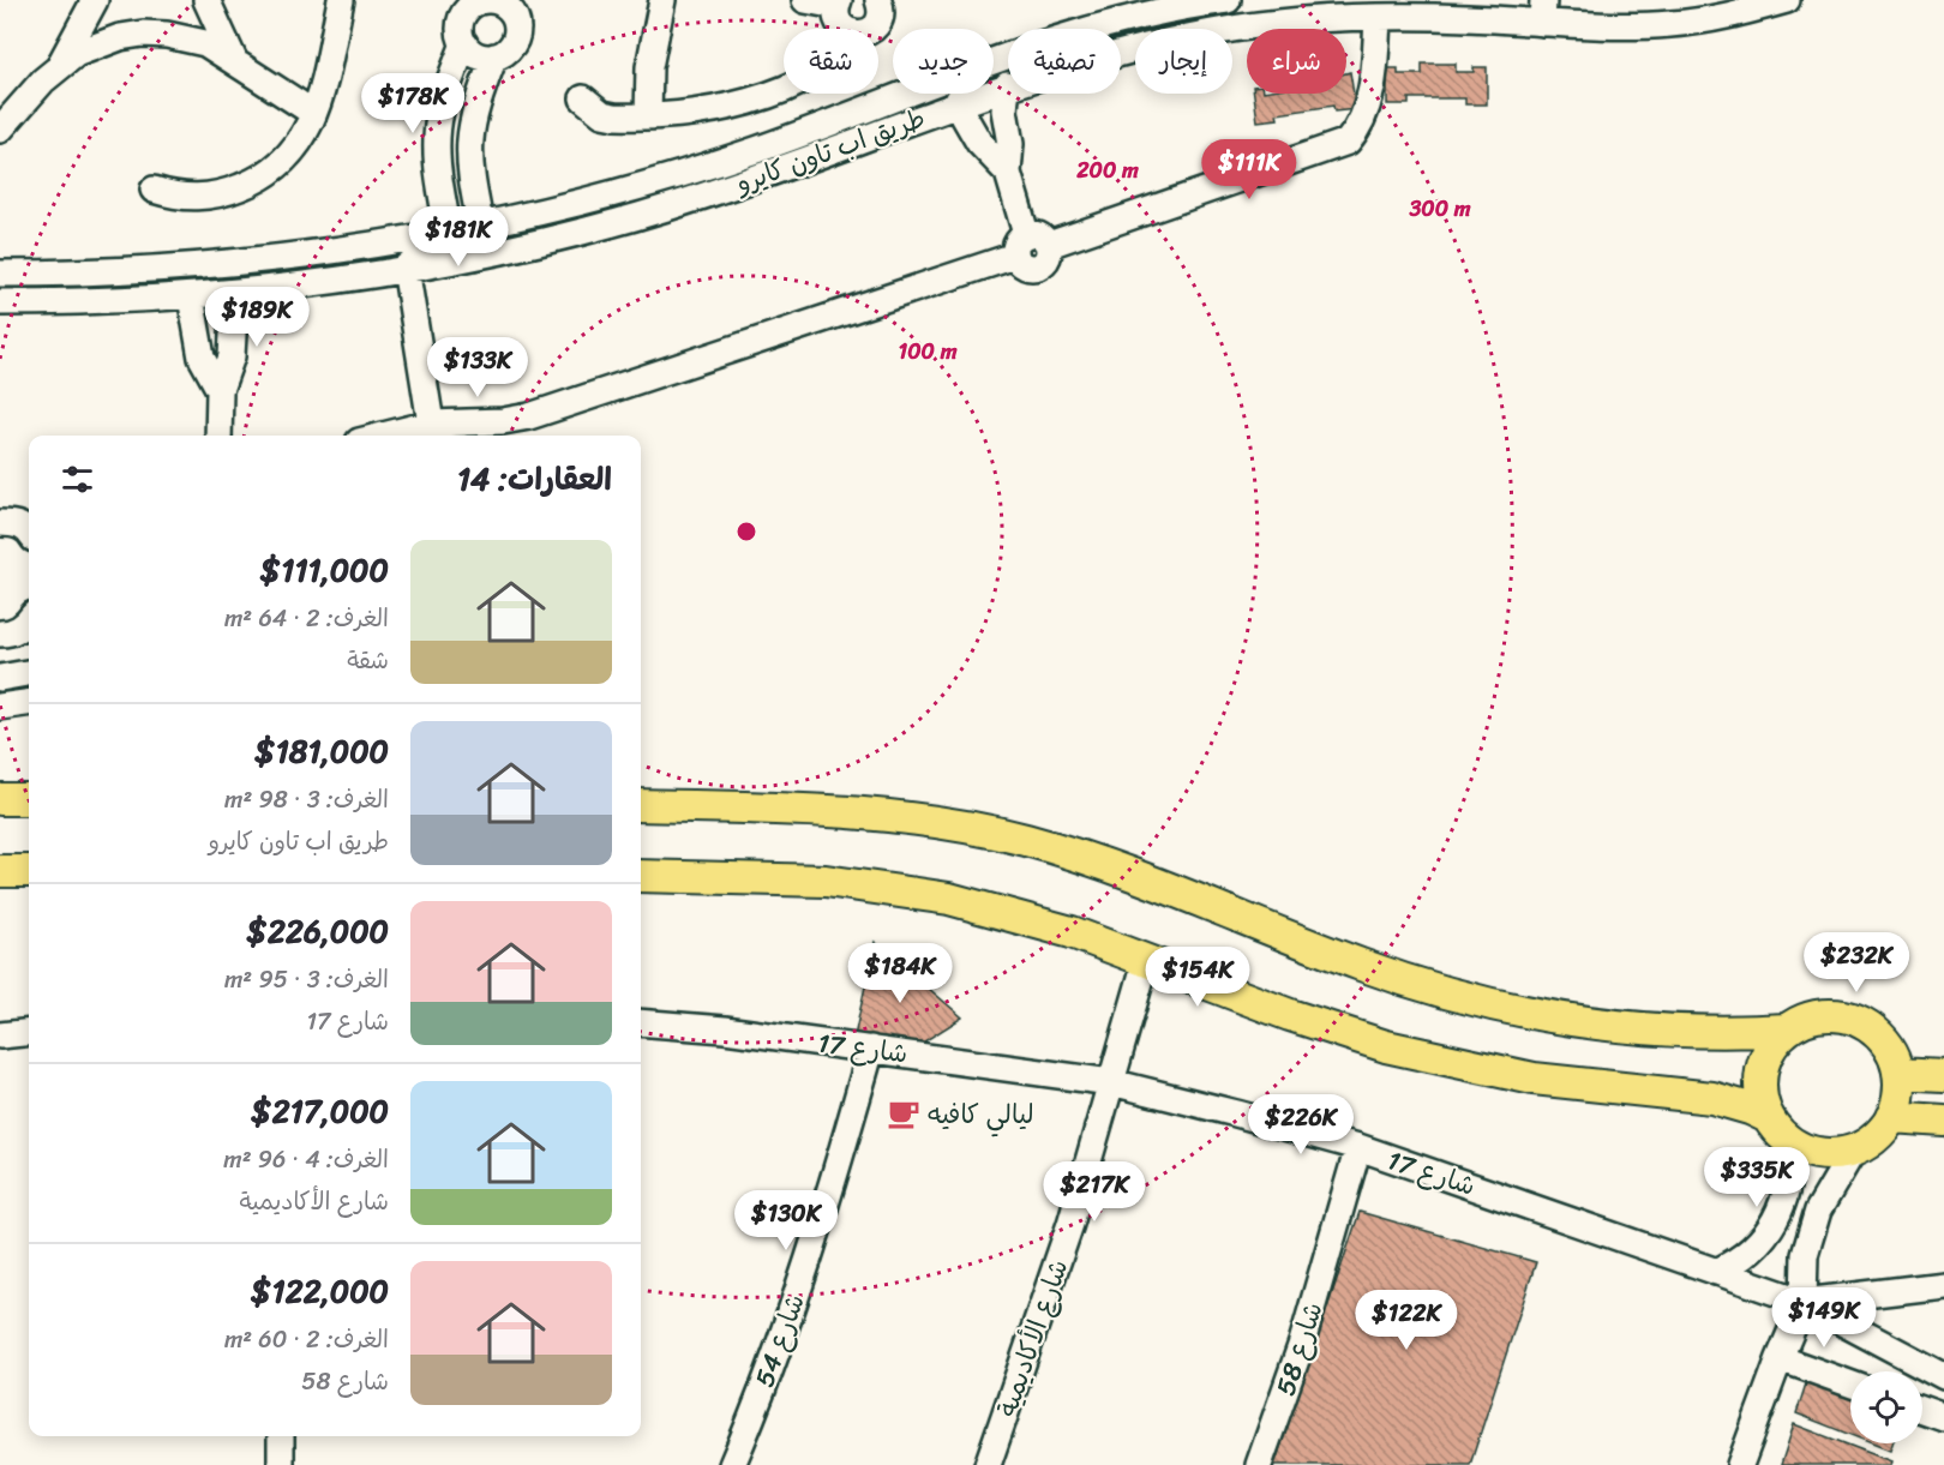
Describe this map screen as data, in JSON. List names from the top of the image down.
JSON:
{
  "streets": {
    "street": [
      "طريق اب تاون كايرو",
      "شارع 17",
      "شارع الأكاديمية",
      "شارع 54",
      "شارع 58"
    ]
  },
  "crossings": [
    ["شارع 17", "شارع الأكاديمية"],
    ["شارع 17", "شارع 54"],
    ["شارع 17", "شارع 58"]
  ],
  "places": {
    "cafe": ["ليالي كافيه"]
  },
  "page": {
    "chip": [
      "شراء",
      "إيجار",
      "تصفية",
      "جديد",
      "شقة"
    ],
    "price": [
      "$178K",
      "$111K",
      "$181K",
      "$189K",
      "$133K",
      "$232K",
      "$184K",
      "$154K",
      "$226K",
      "$335K",
      "$217K",
      "$130K",
      "$149K",
      "$122K"
    ],
    "heading": "العقارات: 14",
    "list": [
      {
        "name": "$111,000",
        "note": "الغرف: 2 · 64 m² · شقة"
      },
      {
        "name": "$181,000",
        "note": "الغرف: 3 · 98 m² · طريق اب تاون كايرو"
      },
      {
        "name": "$226,000",
        "note": "الغرف: 3 · 95 m² · شارع 17"
      },
      {
        "name": "$217,000",
        "note": "الغرف: 4 · 96 m² · شارع الأكاديمية"
      },
      {
        "name": "$122,000",
        "note": "الغرف: 2 · 60 m² · شارع 58"
      }
    ]
  },
  "rings": ["200 m", "300 m", "100 m"]
}
